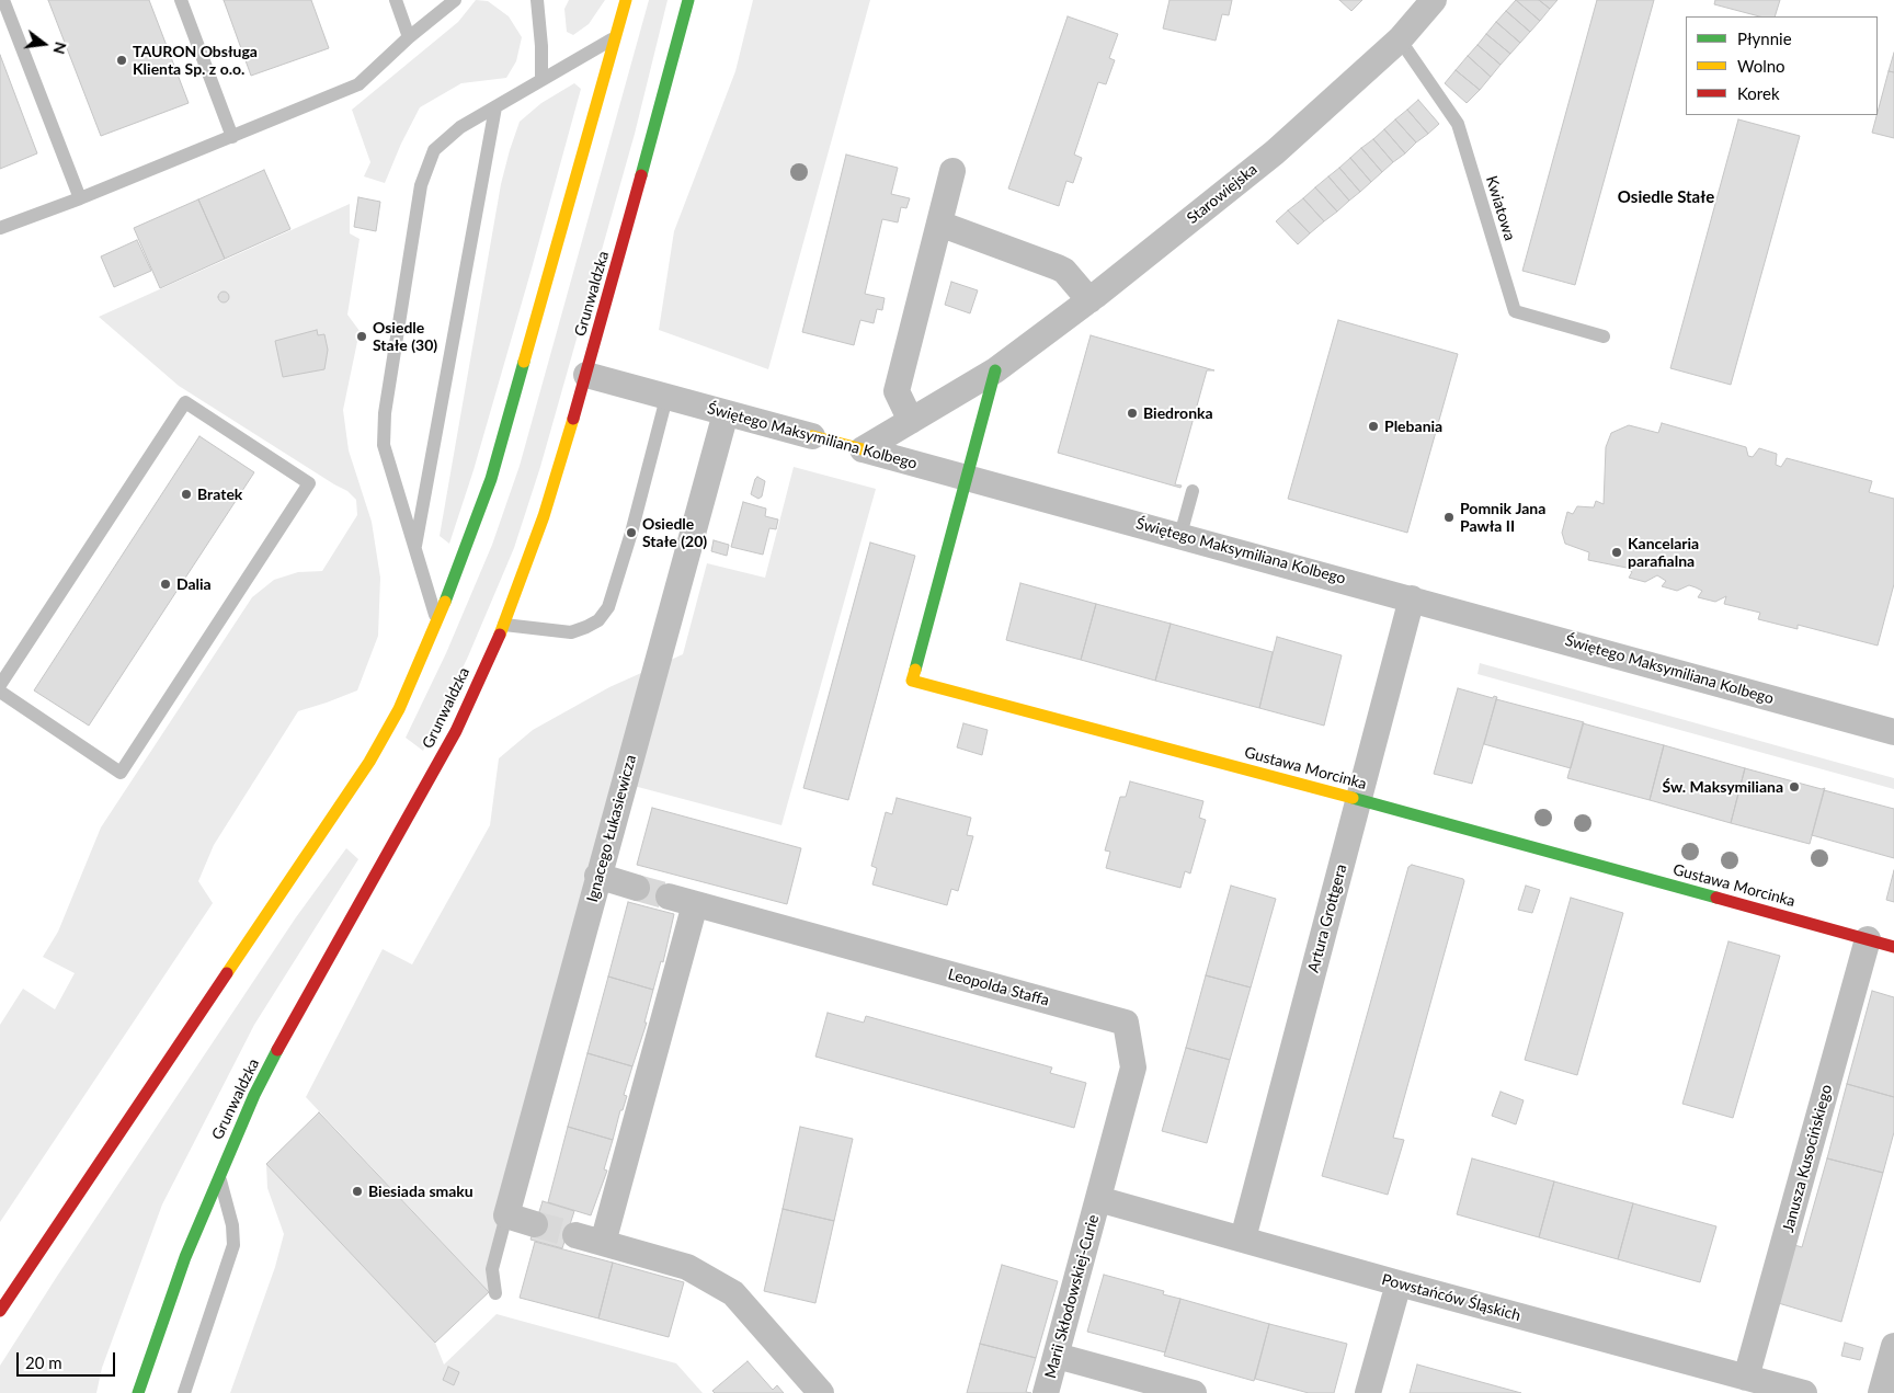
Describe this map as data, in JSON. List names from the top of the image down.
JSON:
{
  "streets": {
    "main road": ["Grunwaldzka", "Świętego Maksymiliana Kolbego", "Gustawa Morcinka"],
    "street": [
      "Starowiejska",
      "Ignacego Łukasiewicza",
      "Artura Grottgera",
      "Leopolda Staffa",
      "Janusza Kusocińskiego",
      "Marii Skłodowskiej-Curie",
      "Powstańców Śląskich"
    ],
    "lane": ["Kwiatowa"]
  },
  "crossings": [
    ["Starowiejska", "Kwiatowa"],
    ["Starowiejska", "Świętego Maksymiliana Kolbego"],
    ["Grunwaldzka", "Świętego Maksymiliana Kolbego"],
    ["Świętego Maksymiliana Kolbego", "Gustawa Morcinka"],
    ["Świętego Maksymiliana Kolbego", "Ignacego Łukasiewicza"],
    ["Świętego Maksymiliana Kolbego", "Artura Grottgera"],
    ["Gustawa Morcinka", "Artura Grottgera"],
    ["Gustawa Morcinka", "Janusza Kusocińskiego"],
    ["Artura Grottgera", "Powstańców Śląskich"],
    ["Leopolda Staffa", "Marii Skłodowskiej-Curie"],
    ["Leopolda Staffa", "Powstańców Śląskich"],
    ["Janusza Kusocińskiego", "Powstańców Śląskich"],
    ["Marii Skłodowskiej-Curie", "Powstańców Śląskich"]
  ],
  "districts": ["Osiedle Stałe"],
  "places": [
    "TAURON Obsługa Klienta Sp. z o.o.",
    "Osiedle Stałe (30)",
    "Biedronka",
    "Plebania",
    "Bratek",
    "Pomnik Jana Pawła II",
    "Osiedle Stałe (20)",
    "Kancelaria parafialna",
    "Dalia",
    "Św. Maksymiliana",
    "Biesiada smaku"
  ],
  "legend": ["Płynnie", "Wolno", "Korek"],
  "scale_bar": "20 m",
  "north": "right"
}
